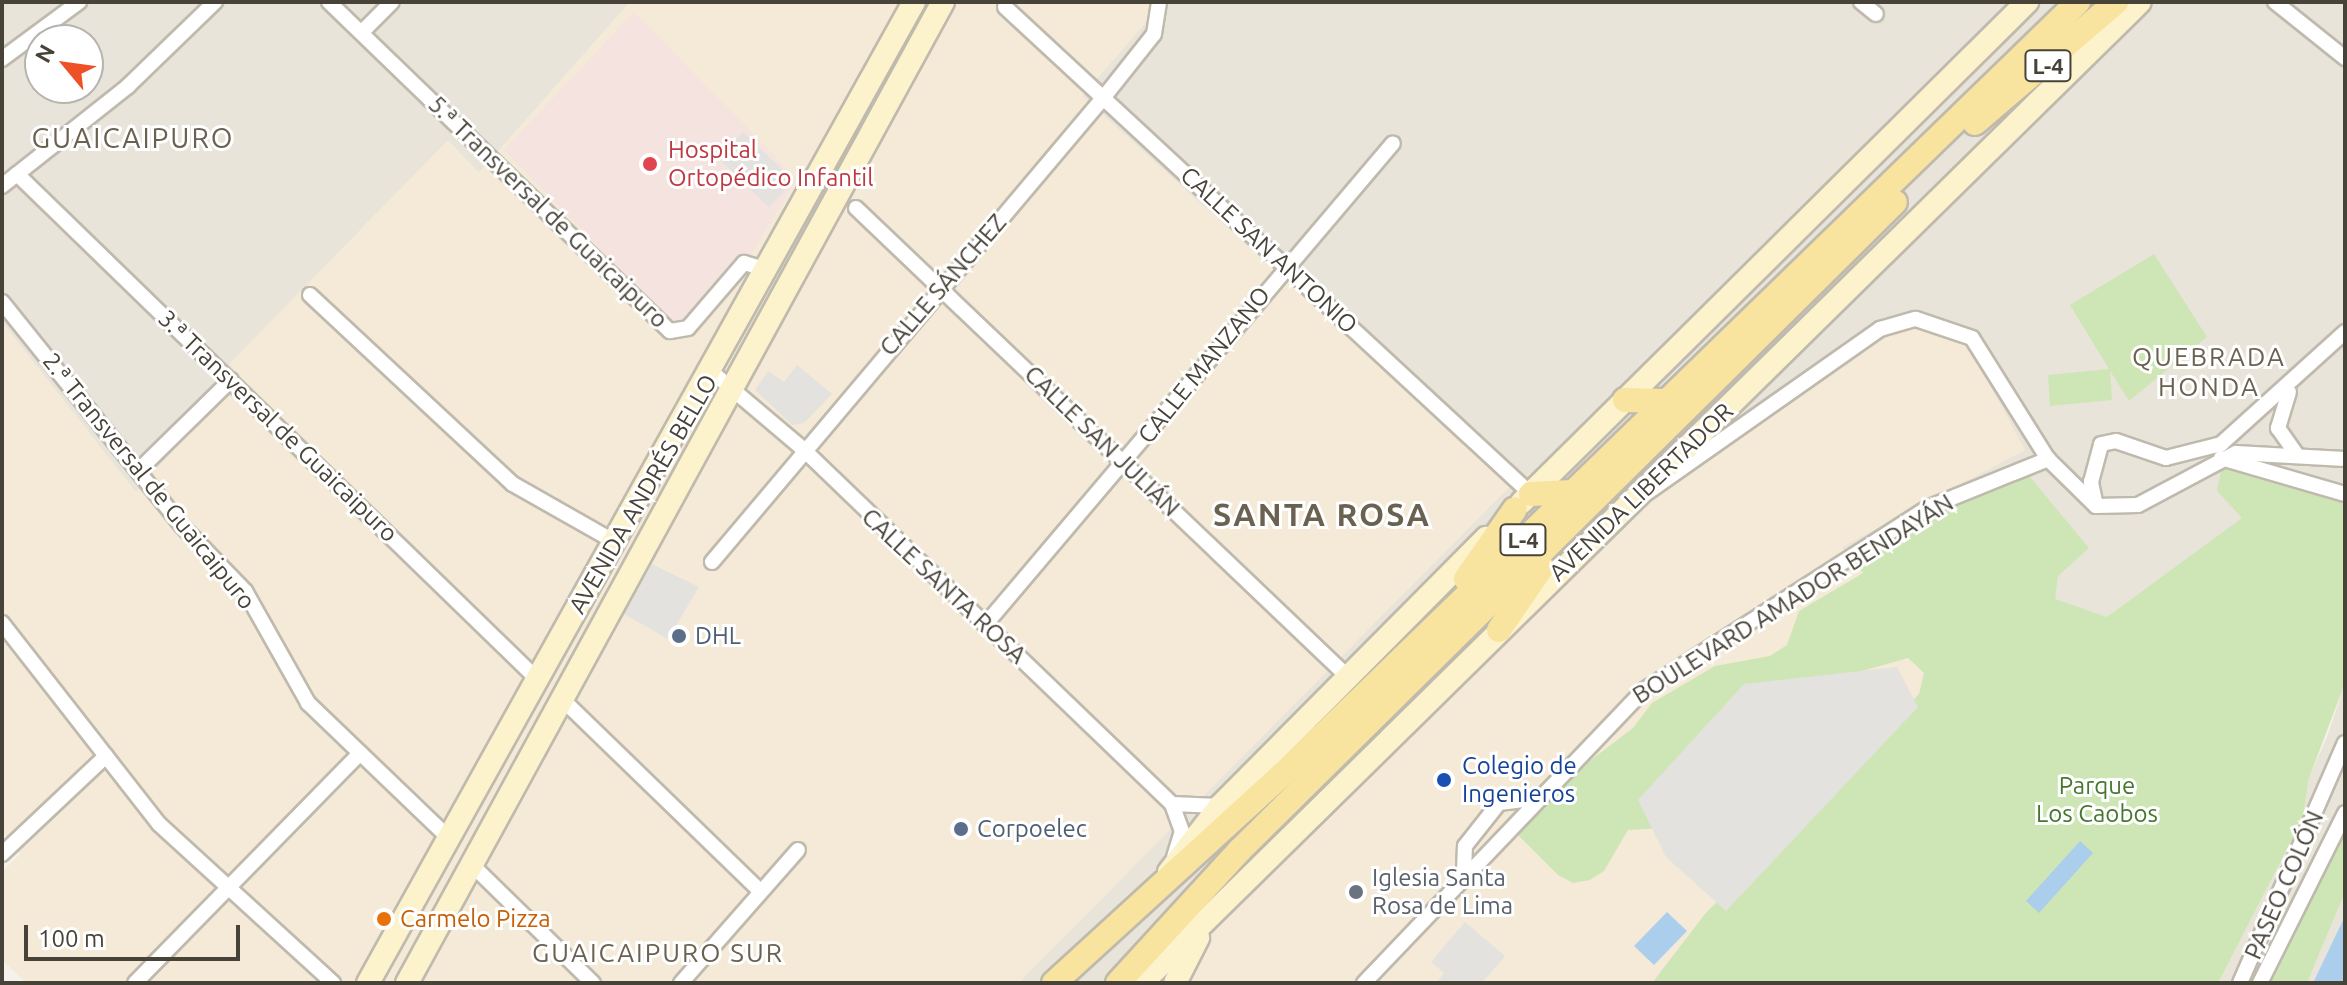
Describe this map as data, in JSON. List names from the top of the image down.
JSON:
{
  "streets": {
    "main road": ["L-4", "AVENIDA LIBERTADOR", "AVENIDA ANDRÉS BELLO"],
    "street": [
      "5.ª Transversal de Guaicaipuro",
      "CALLE SAN ANTONIO",
      "CALLE SÁNCHEZ",
      "CALLE MANZANO",
      "3.ª Transversal de Guaicaipuro",
      "CALLE SAN JULIÁN",
      "2.ª Transversal de Guaicaipuro",
      "CALLE SANTA ROSA",
      "BOULEVARD AMADOR BENDAYÁN",
      "PASEO COLÓN"
    ]
  },
  "crossings": [
    ["L-4", "CALLE SAN ANTONIO"],
    ["L-4", "AVENIDA LIBERTADOR"],
    ["5.ª Transversal de Guaicaipuro", "AVENIDA ANDRÉS BELLO"],
    ["CALLE SAN ANTONIO", "CALLE SÁNCHEZ"],
    ["CALLE SAN ANTONIO", "CALLE MANZANO"],
    ["CALLE SAN ANTONIO", "AVENIDA LIBERTADOR"],
    ["CALLE SÁNCHEZ", "CALLE SAN JULIÁN"],
    ["CALLE SÁNCHEZ", "CALLE SANTA ROSA"],
    ["CALLE MANZANO", "CALLE SAN JULIÁN"],
    ["CALLE MANZANO", "CALLE SANTA ROSA"],
    ["3.ª Transversal de Guaicaipuro", "AVENIDA ANDRÉS BELLO"],
    ["CALLE SAN JULIÁN", "AVENIDA LIBERTADOR"],
    ["2.ª Transversal de Guaicaipuro", "AVENIDA ANDRÉS BELLO"],
    ["AVENIDA ANDRÉS BELLO", "CALLE SANTA ROSA"]
  ],
  "districts": [
    "GUAICAIPURO",
    "QUEBRADA HONDA",
    "SANTA ROSA",
    "GUAICAIPURO SUR"
  ],
  "parks": ["Parque Los Caobos"],
  "places": [
    "Hospital Ortopédico Infantil",
    "DHL",
    "Colegio de Ingenieros",
    "Corpoelec",
    "Iglesia Santa Rosa de Lima",
    "Carmelo Pizza"
  ],
  "scale_bar": "100 m",
  "north": "top left"
}
